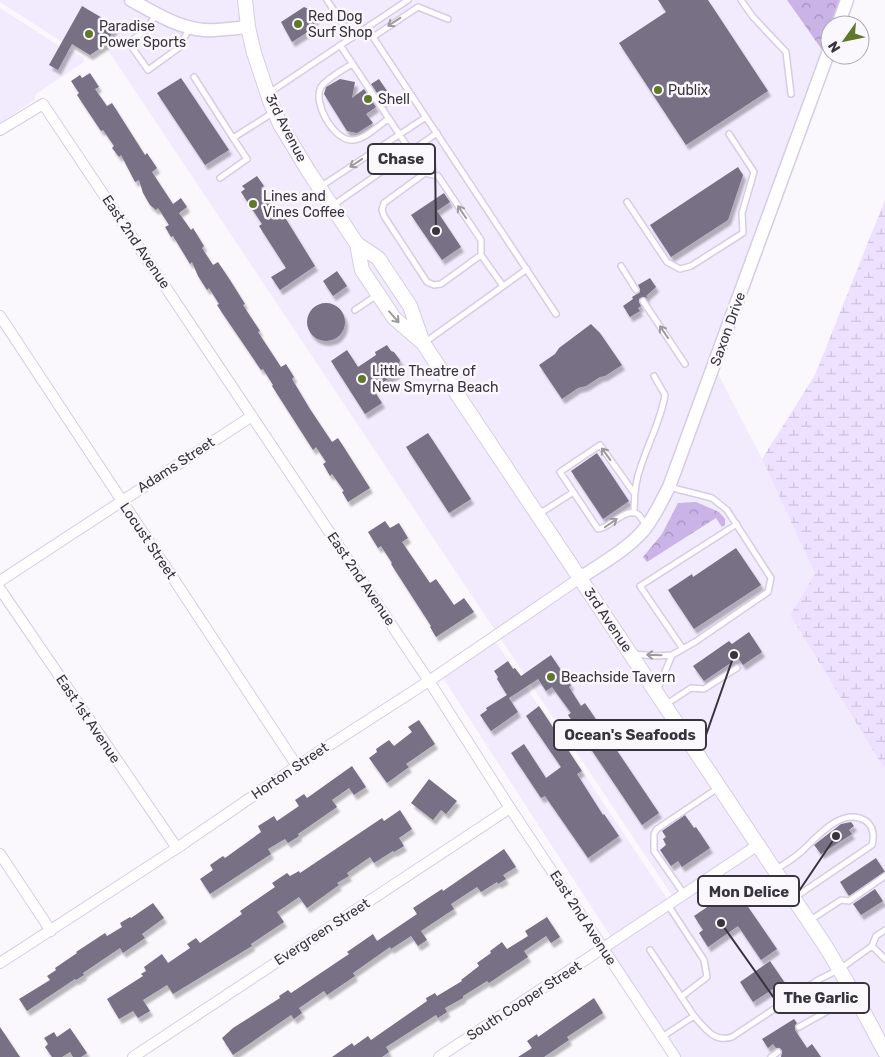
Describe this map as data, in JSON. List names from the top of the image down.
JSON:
{
  "streets": {
    "main road": ["3rd Avenue"],
    "street": [
      "East 2nd Avenue",
      "Saxon Drive",
      "Adams Street",
      "Locust Street",
      "East 1st Avenue",
      "Horton Street",
      "Evergreen Street",
      "South Cooper Street"
    ]
  },
  "crossings": [
    ["3rd Avenue", "Saxon Drive"],
    ["3rd Avenue", "Horton Street"],
    ["3rd Avenue", "South Cooper Street"],
    ["East 2nd Avenue", "Adams Street"],
    ["East 2nd Avenue", "Horton Street"],
    ["East 2nd Avenue", "Evergreen Street"],
    ["East 2nd Avenue", "South Cooper Street"],
    ["Saxon Drive", "Horton Street"],
    ["Adams Street", "Locust Street"],
    ["Locust Street", "Horton Street"],
    ["East 1st Avenue", "Horton Street"]
  ],
  "places": [
    "Red Dog Surf Shop",
    "Paradise Power Sports",
    "Publix",
    "Shell",
    "Lines and Vines Coffee",
    "Chase",
    "Little Theatre of New Smyrna Beach",
    "Ocean's Seafoods",
    "Beachside Tavern",
    "Mon Delice",
    "The Garlic"
  ],
  "north": "bottom left"
}
